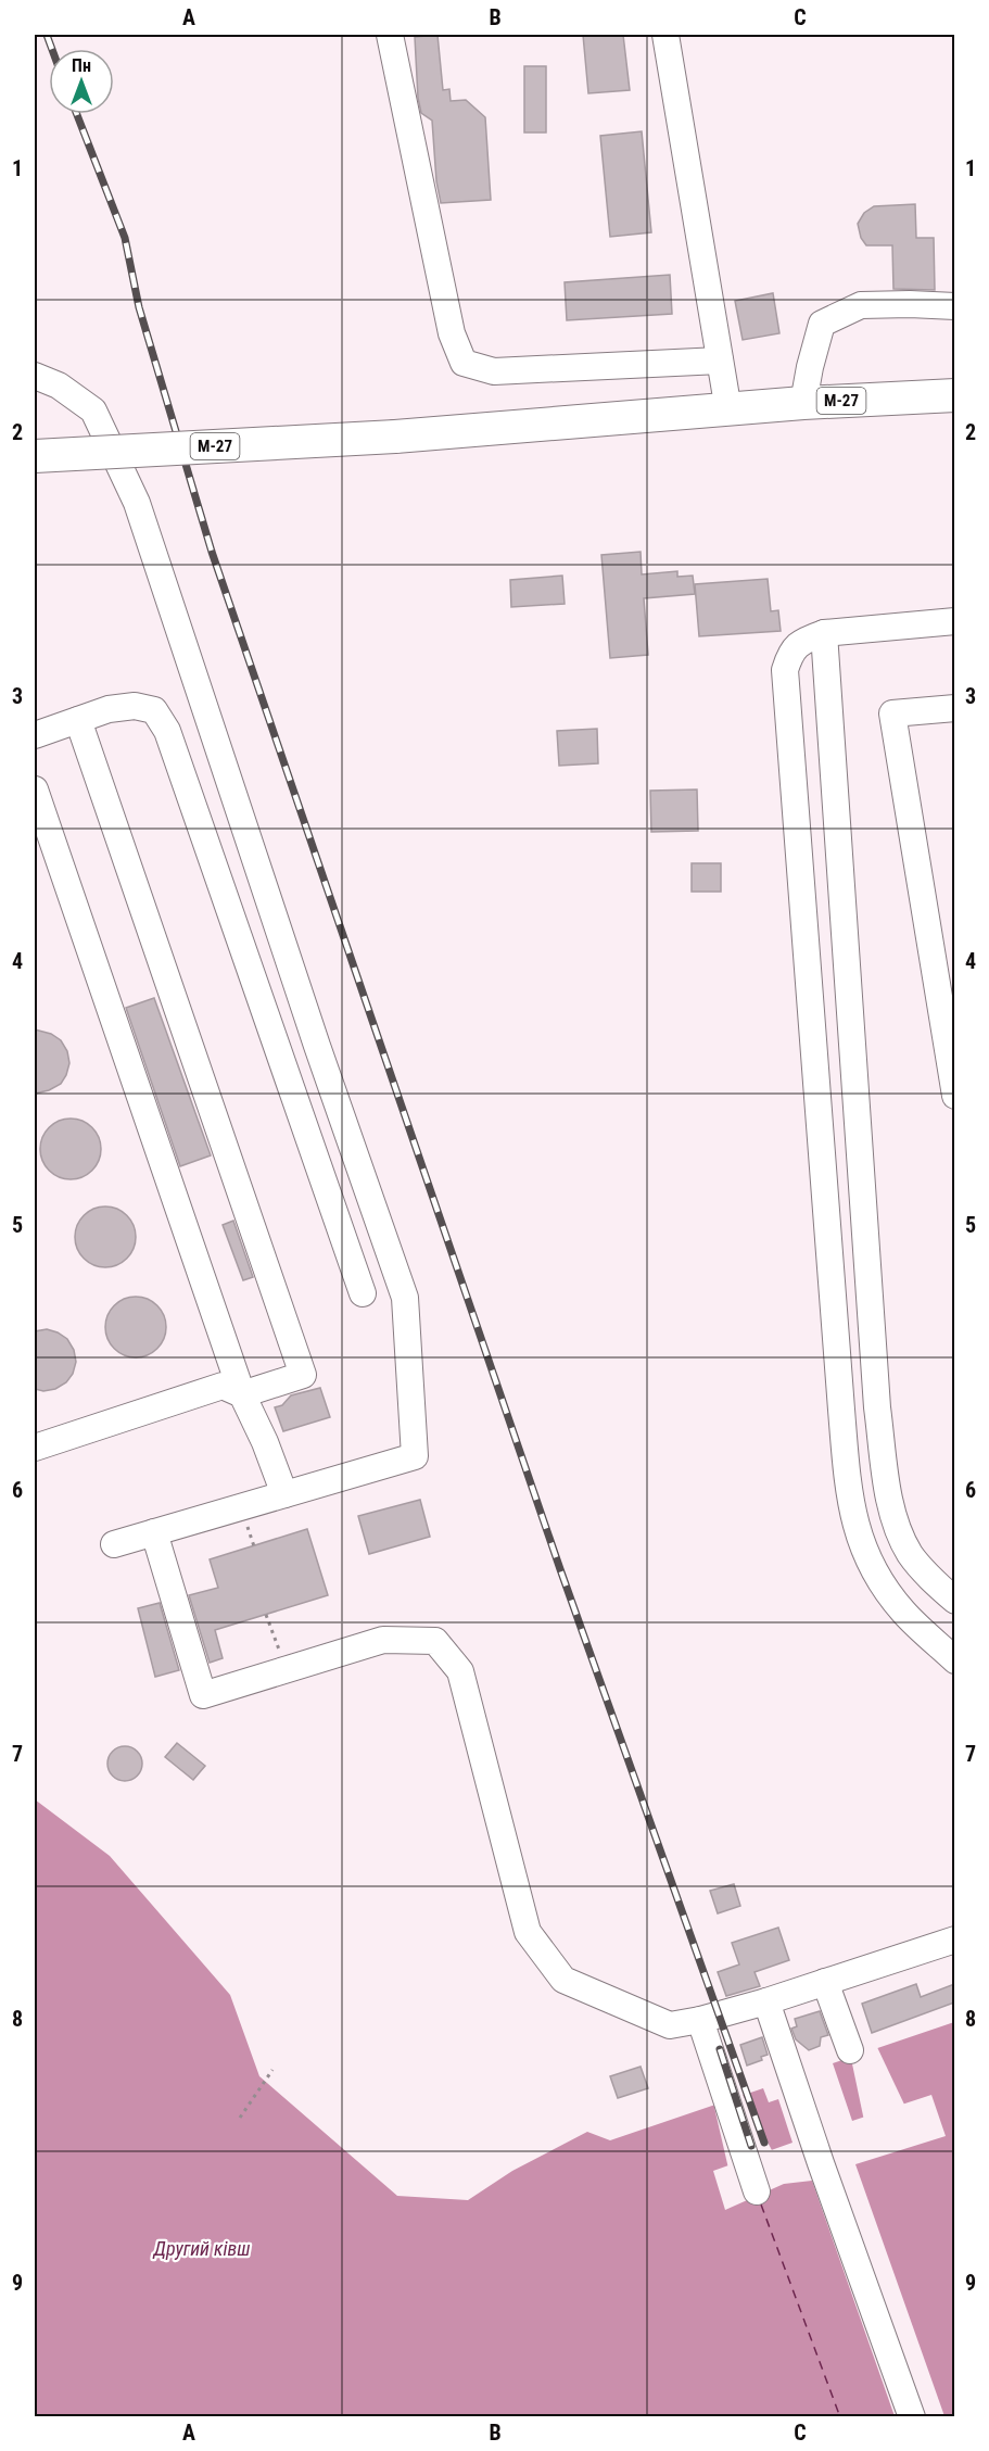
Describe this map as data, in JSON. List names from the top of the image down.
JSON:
{
  "streets": {
    "main road": ["М-27"]
  },
  "water": ["Другий ківш"],
  "north": "top",
  "grid": {
    "columns": ["A", "B", "C"],
    "rows": [
      "1",
      "2",
      "3",
      "4",
      "5",
      "6",
      "7",
      "8",
      "9"
    ]
  }
}
